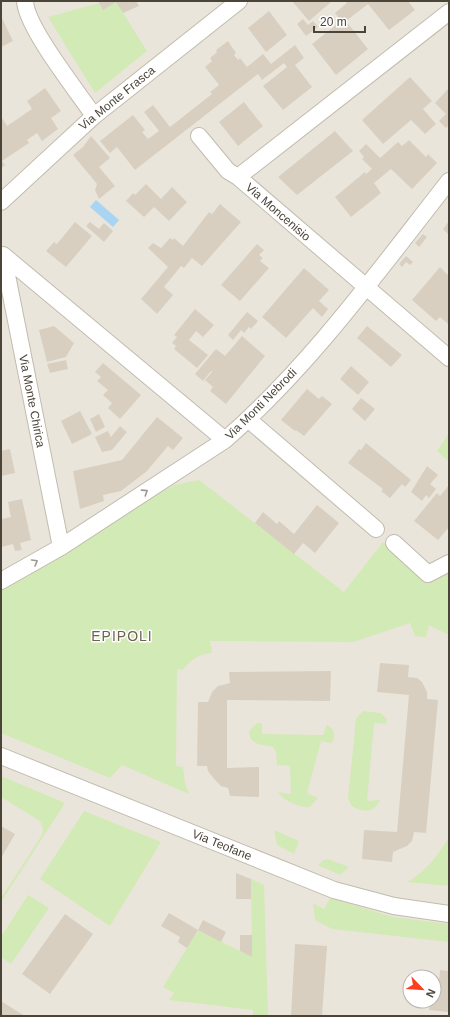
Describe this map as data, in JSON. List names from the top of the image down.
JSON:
{
  "streets": {
    "street": [
      "Via Monte Frasca",
      "Via Moncenisio",
      "Via Monte Chirica",
      "Via Monti Nebrodi",
      "Via Teofane"
    ]
  },
  "crossings": [
    ["Via Moncenisio", "Via Monti Nebrodi"],
    ["Via Monte Chirica", "Via Monti Nebrodi"]
  ],
  "one_way": ["Via Monti Nebrodi"],
  "districts": ["EPIPOLI"],
  "scale_bar": "20 m",
  "north": "bottom right"
}
